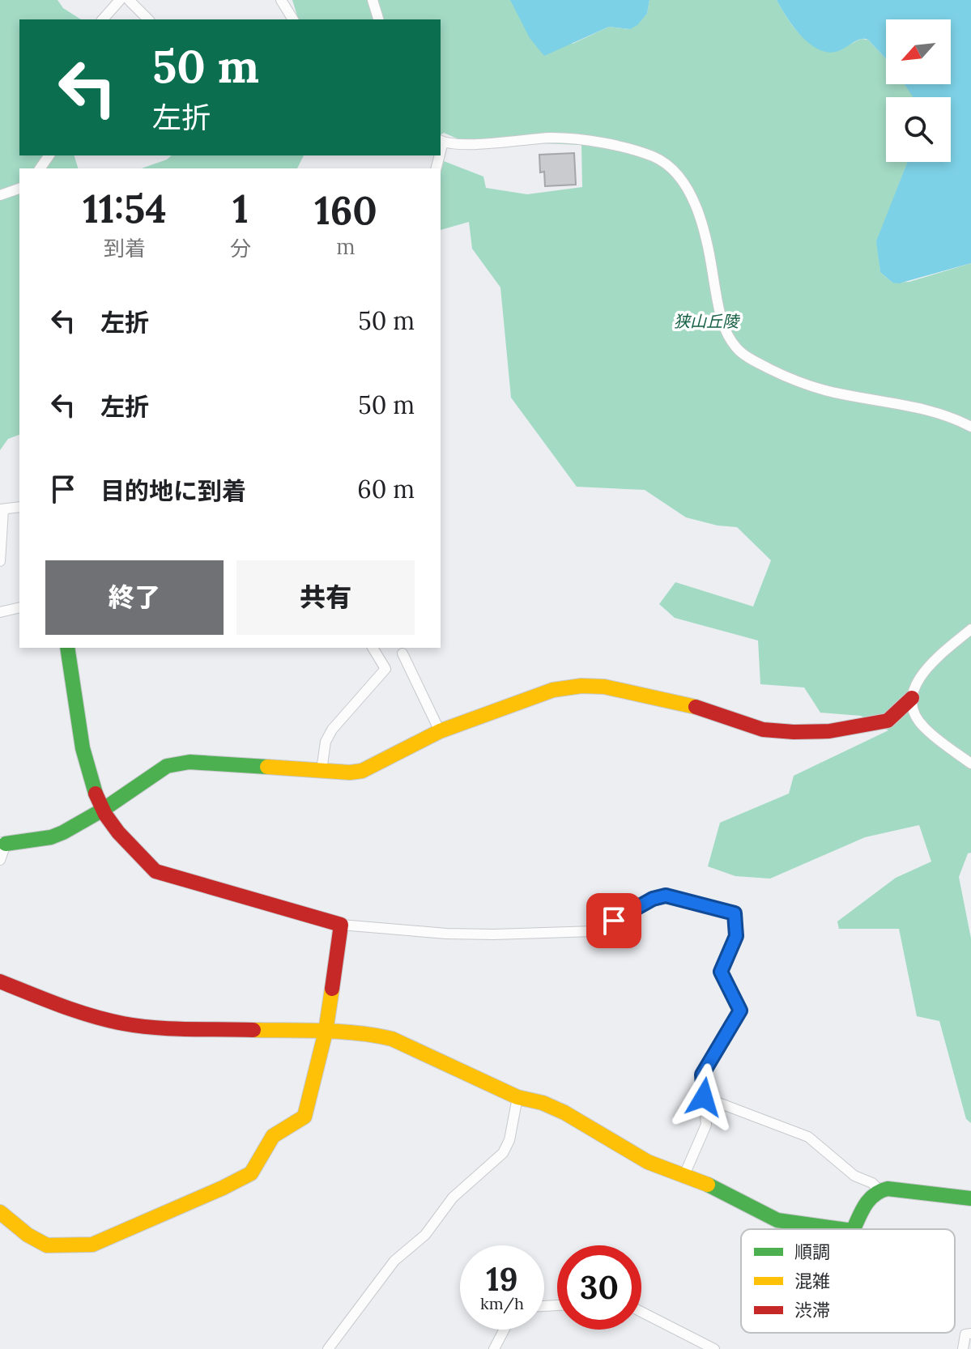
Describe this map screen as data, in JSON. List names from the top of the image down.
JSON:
{
  "parks": ["狭山丘陵"],
  "legend": ["順調", "混雑", "渋滞"],
  "north": "bottom left",
  "page": {
    "turn": ["50 m", "左折"],
    "eta": [
      "11:54",
      "到着",
      "1",
      "分",
      "160",
      "m"
    ],
    "list": [
      {
        "name": "左折",
        "value": "50 m"
      },
      {
        "name": "左折",
        "value": "50 m"
      },
      {
        "name": "目的地に到着",
        "value": "60 m"
      }
    ],
    "buttons": ["終了", "共有"],
    "speed": "19 km/h",
    "limit": "30"
  }
}
